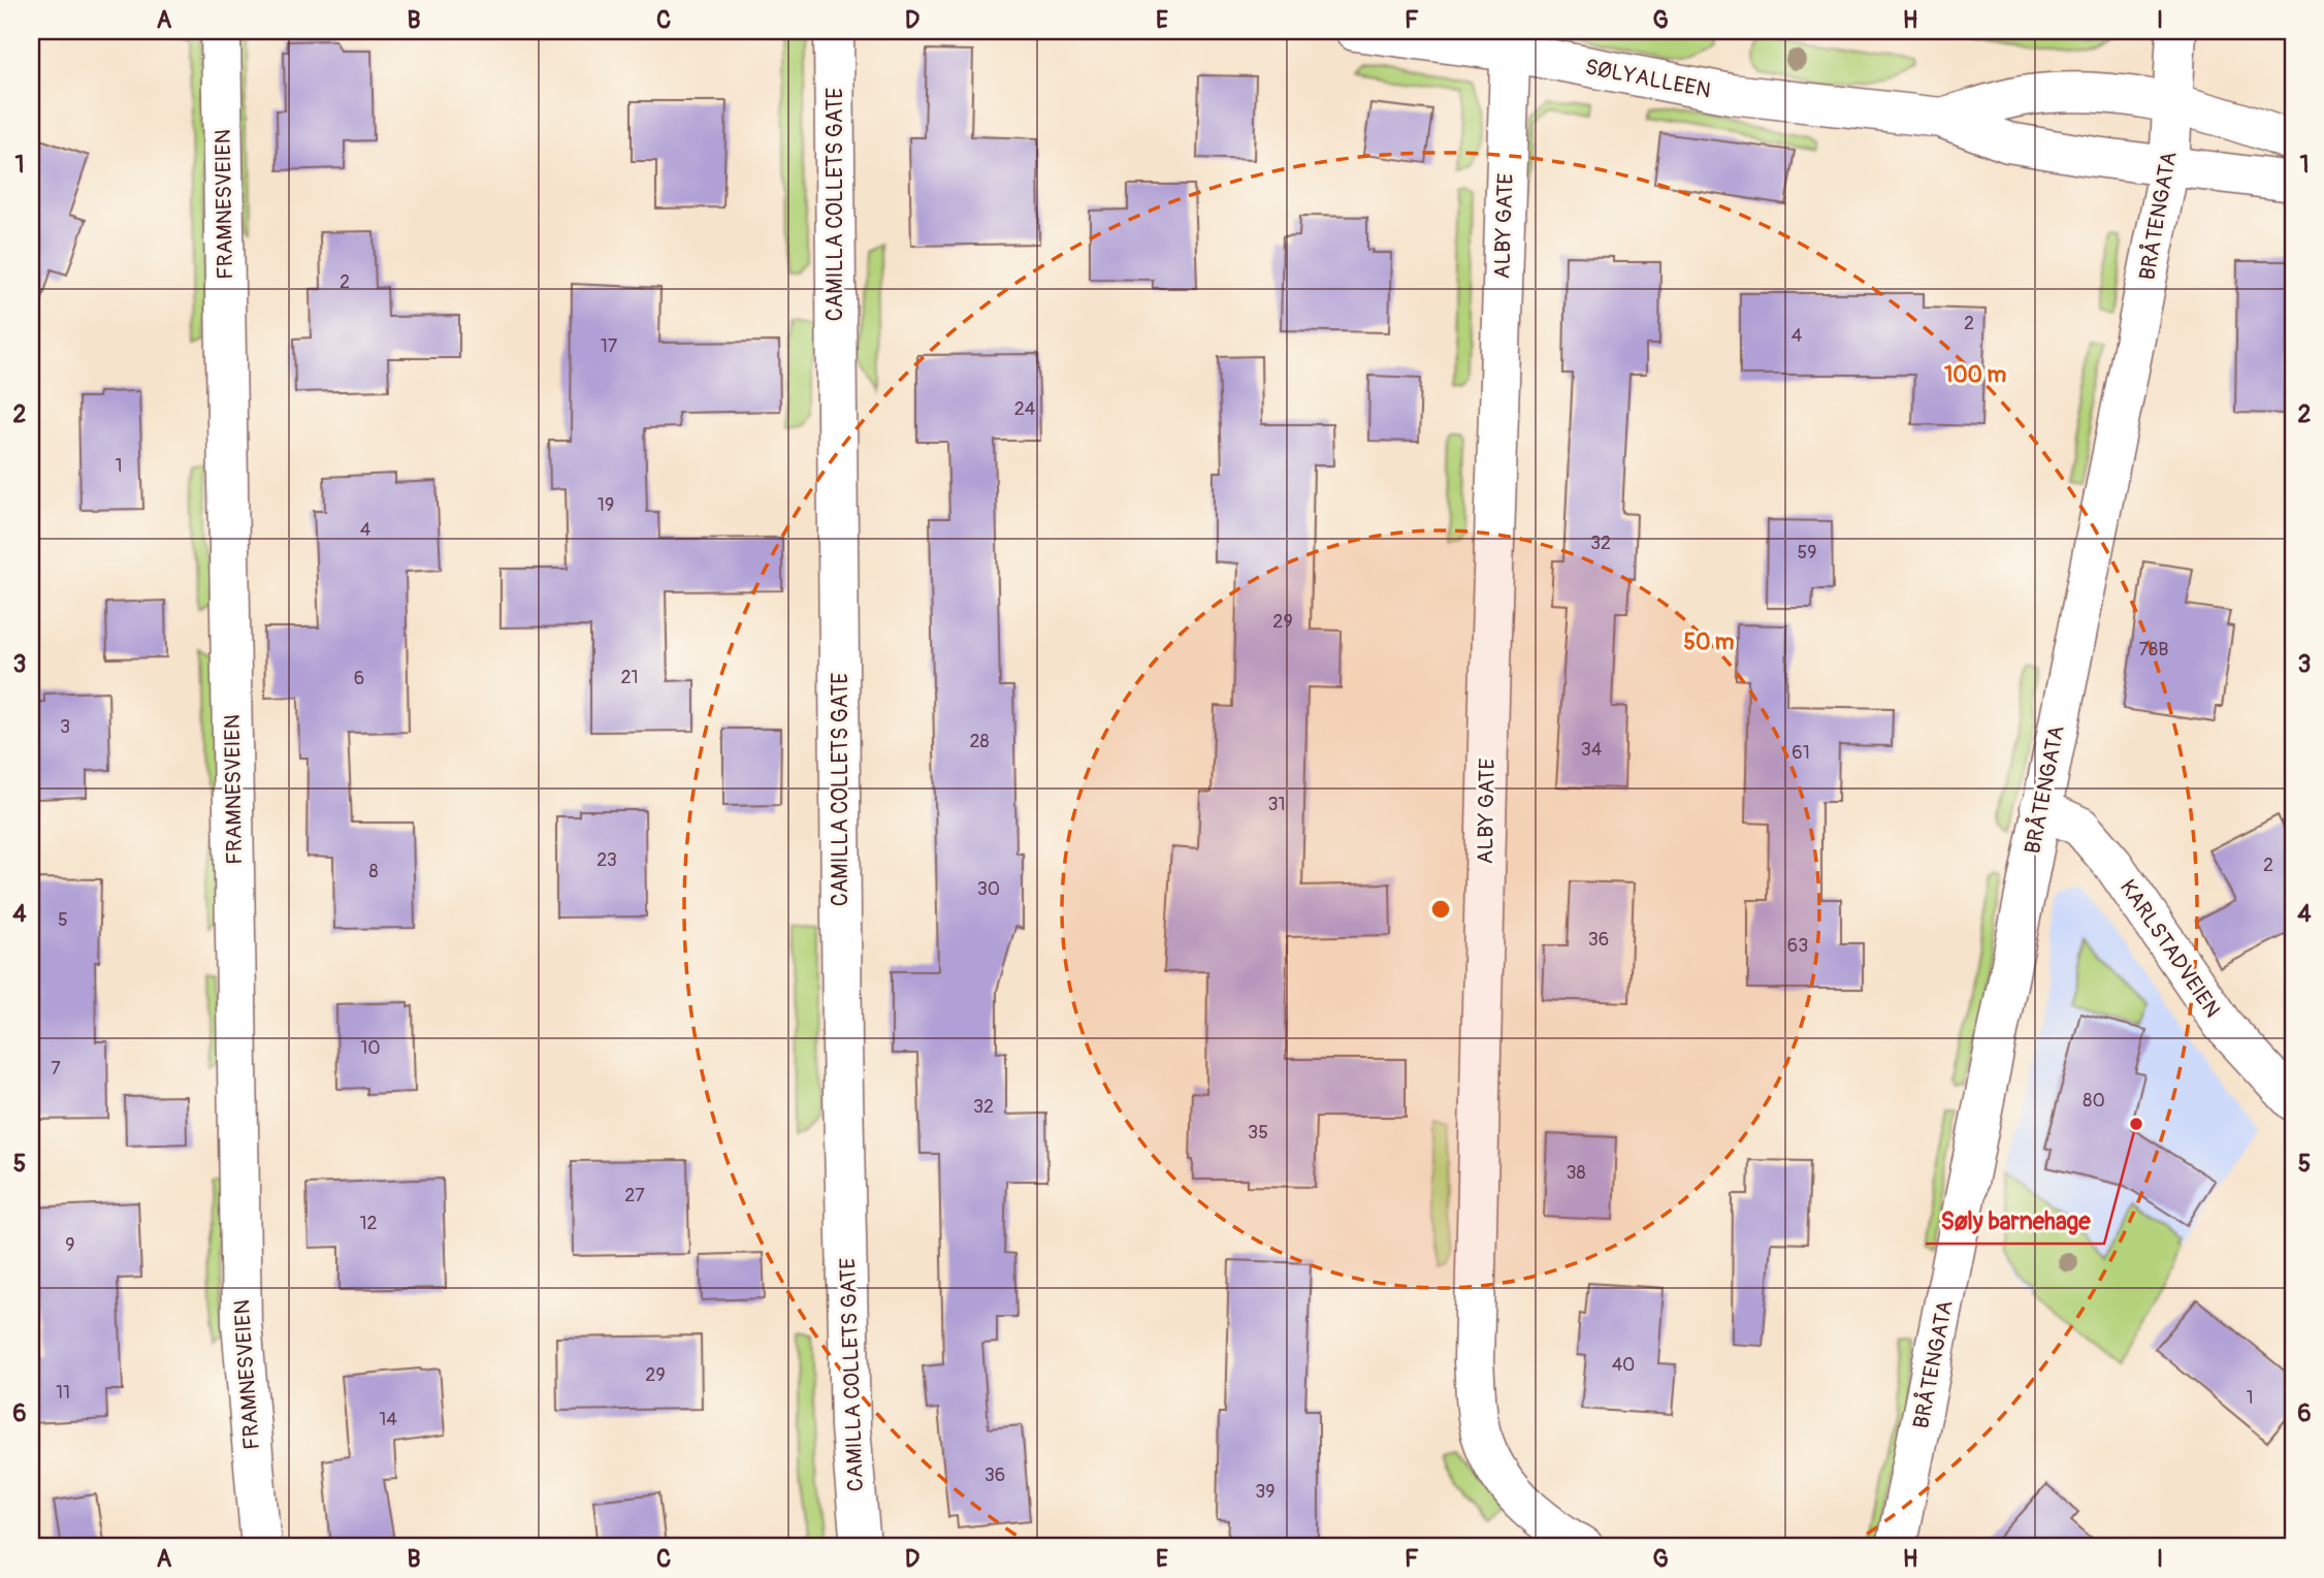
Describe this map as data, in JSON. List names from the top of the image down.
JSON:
{
  "streets": {
    "street": [
      "SØLYALLEEN",
      "FRAMNESVEIEN",
      "CAMILLA COLLETS GATE",
      "BRÅTENGATA",
      "ALBY GATE",
      "KARLSTADVEIEN"
    ]
  },
  "crossings": [
    ["SØLYALLEEN", "BRÅTENGATA"],
    ["SØLYALLEEN", "ALBY GATE"],
    ["BRÅTENGATA", "KARLSTADVEIEN"]
  ],
  "places": ["Søly barnehage"],
  "house_numbers": [
    "2",
    "2",
    "4",
    "17",
    "24",
    "1",
    "19",
    "4",
    "32",
    "59",
    "29",
    "78B",
    "21",
    "6",
    "3",
    "28",
    "34",
    "61",
    "31",
    "23",
    "2",
    "8",
    "30",
    "5",
    "36",
    "63",
    "10",
    "7",
    "80",
    "32",
    "35",
    "38",
    "27",
    "12",
    "9",
    "40",
    "29",
    "11",
    "1",
    "14",
    "36",
    "39"
  ],
  "grid": {
    "columns": [
      "A",
      "B",
      "C",
      "D",
      "E",
      "F",
      "G",
      "H",
      "I"
    ],
    "rows": [
      "1",
      "2",
      "3",
      "4",
      "5",
      "6"
    ]
  },
  "rings": ["100 m", "50 m"]
}
